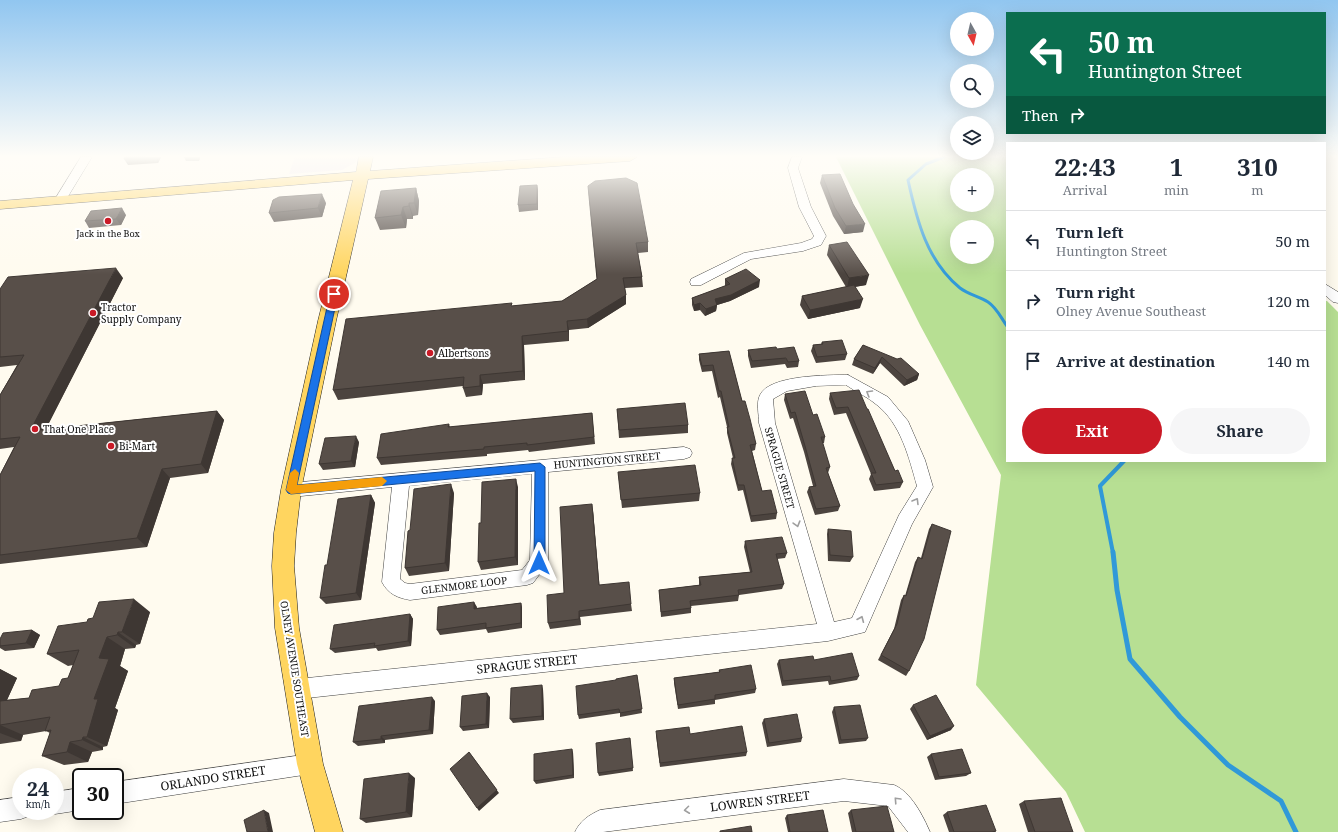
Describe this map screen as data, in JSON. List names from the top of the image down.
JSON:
{
  "streets": {
    "main road": ["OLNEY AVENUE SOUTHEAST"],
    "street": [
      "HUNTINGTON STREET",
      "SPRAGUE STREET",
      "GLENMORE LOOP",
      "ORLANDO STREET",
      "LOWREN STREET"
    ]
  },
  "crossings": [
    ["HUNTINGTON STREET", "GLENMORE LOOP"],
    ["HUNTINGTON STREET", "OLNEY AVENUE SOUTHEAST"],
    ["SPRAGUE STREET", "OLNEY AVENUE SOUTHEAST"],
    ["OLNEY AVENUE SOUTHEAST", "ORLANDO STREET"]
  ],
  "one_way": ["LOWREN STREET"],
  "places": [
    "Jack in the Box",
    "Tractor Supply Company",
    "Albertsons",
    "That One Place",
    "Bi-Mart"
  ],
  "north": "bottom",
  "page": {
    "map_buttons": ["+", "−"],
    "turn": ["50 m", "Huntington Street"],
    "then": "Then",
    "eta": [
      "22:43",
      "Arrival",
      "1",
      "min",
      "310",
      "m"
    ],
    "list": [
      {
        "name": "Turn left",
        "note": "Huntington Street",
        "value": "50 m"
      },
      {
        "name": "Turn right",
        "note": "Olney Avenue Southeast",
        "value": "120 m"
      },
      {
        "name": "Arrive at destination",
        "value": "140 m"
      }
    ],
    "buttons": ["Exit", "Share"],
    "speed": "24 km/h",
    "limit": "30"
  }
}
